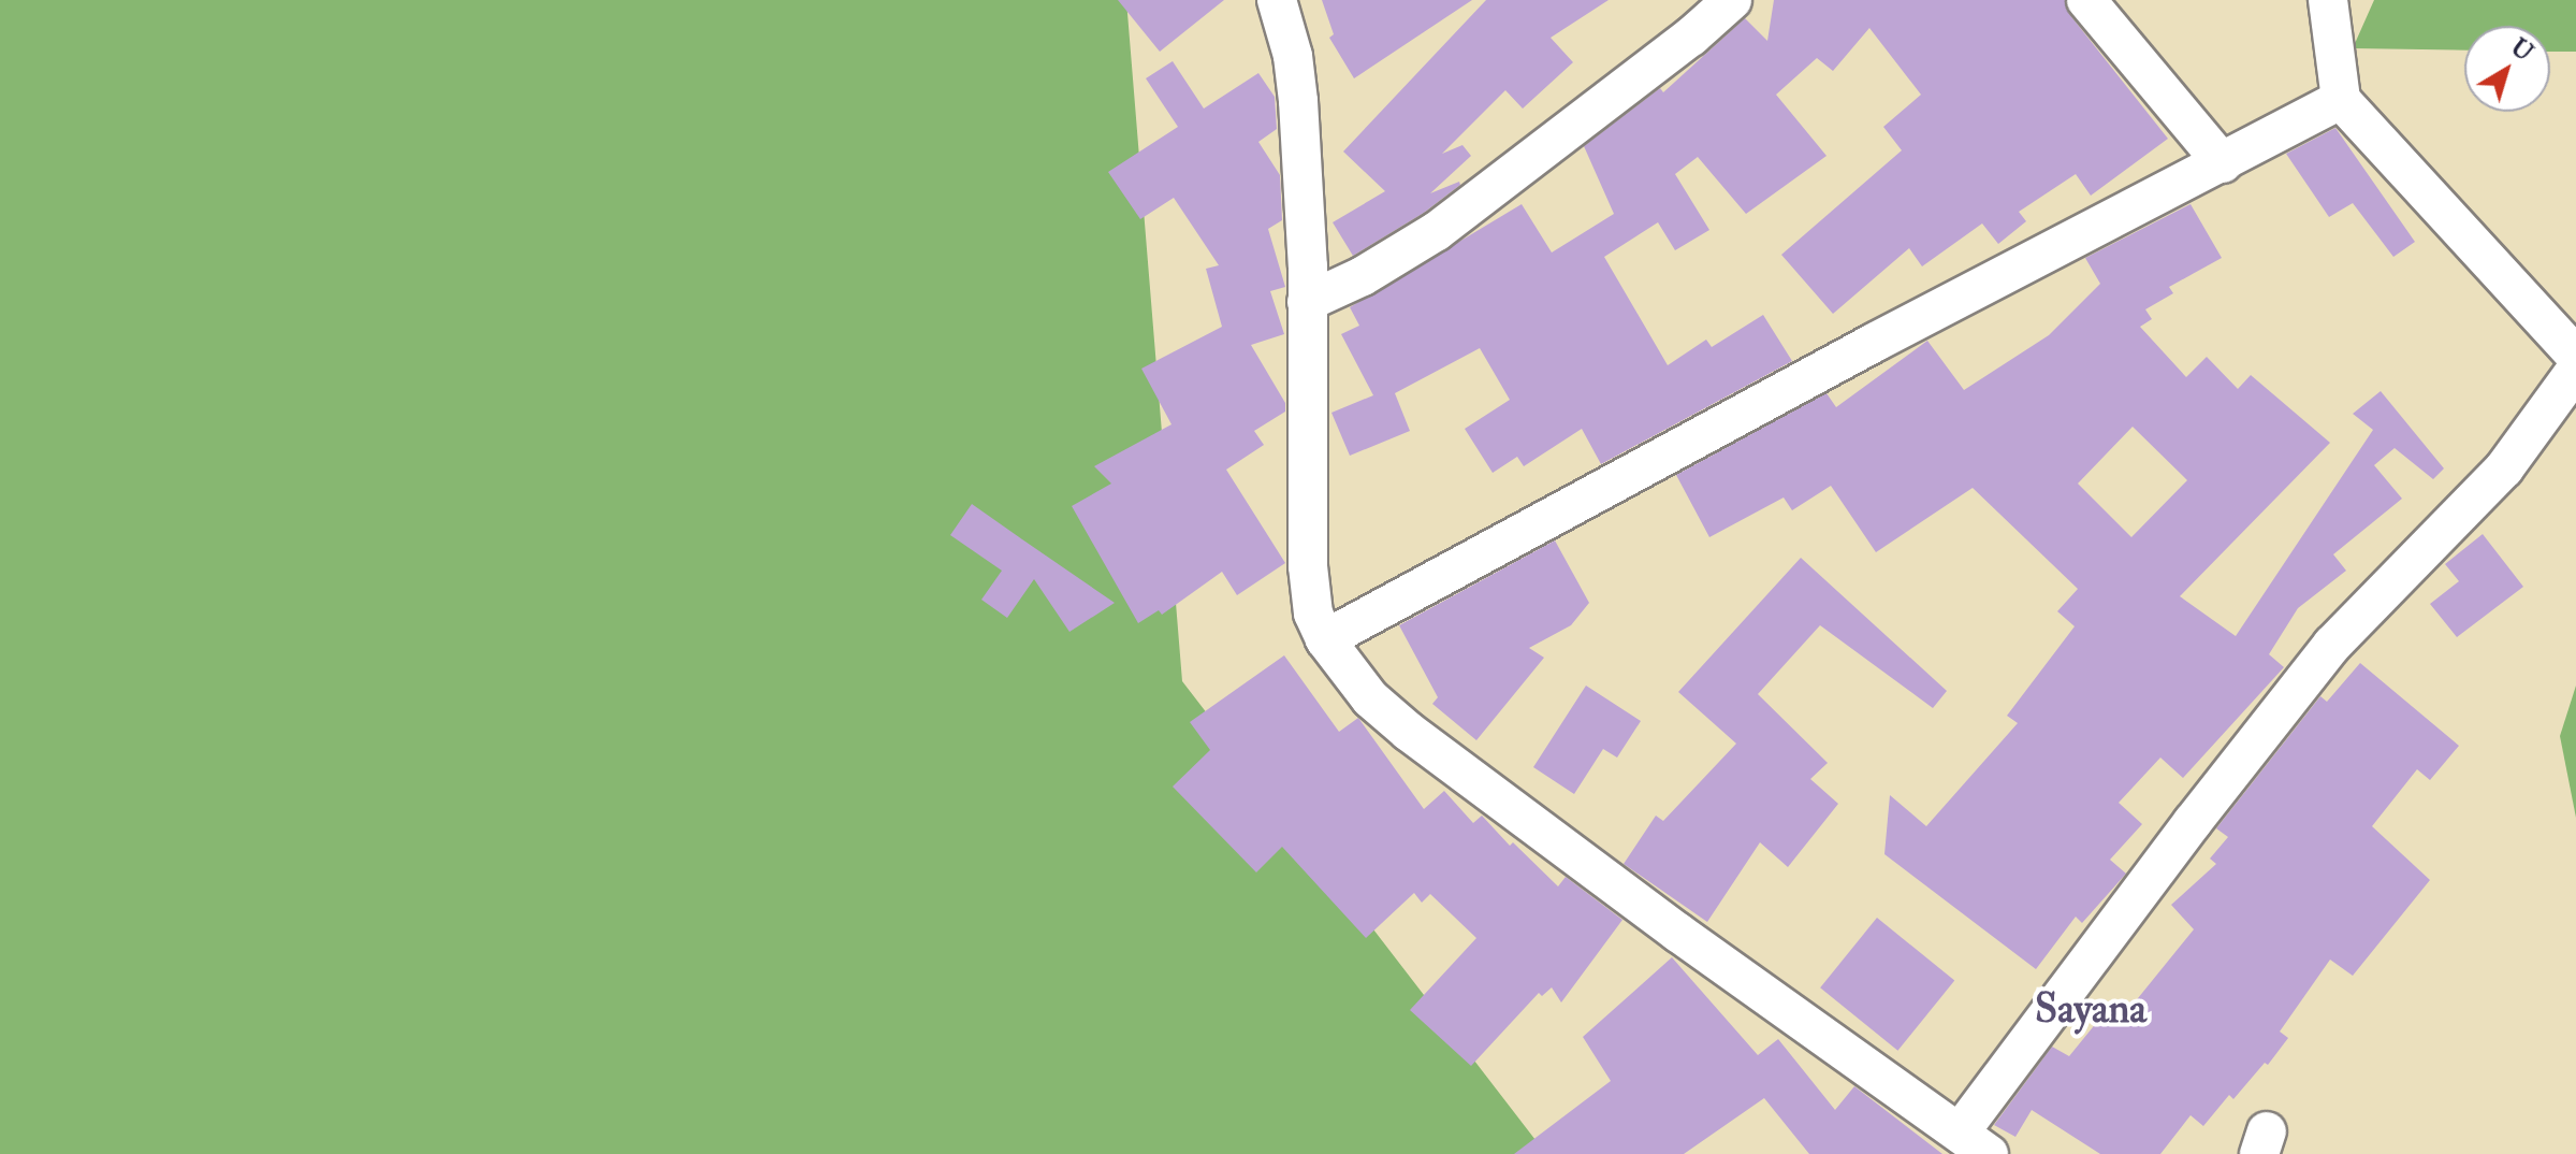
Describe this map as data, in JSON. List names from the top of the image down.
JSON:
{
  "districts": ["Sayana"],
  "north": "top right"
}
